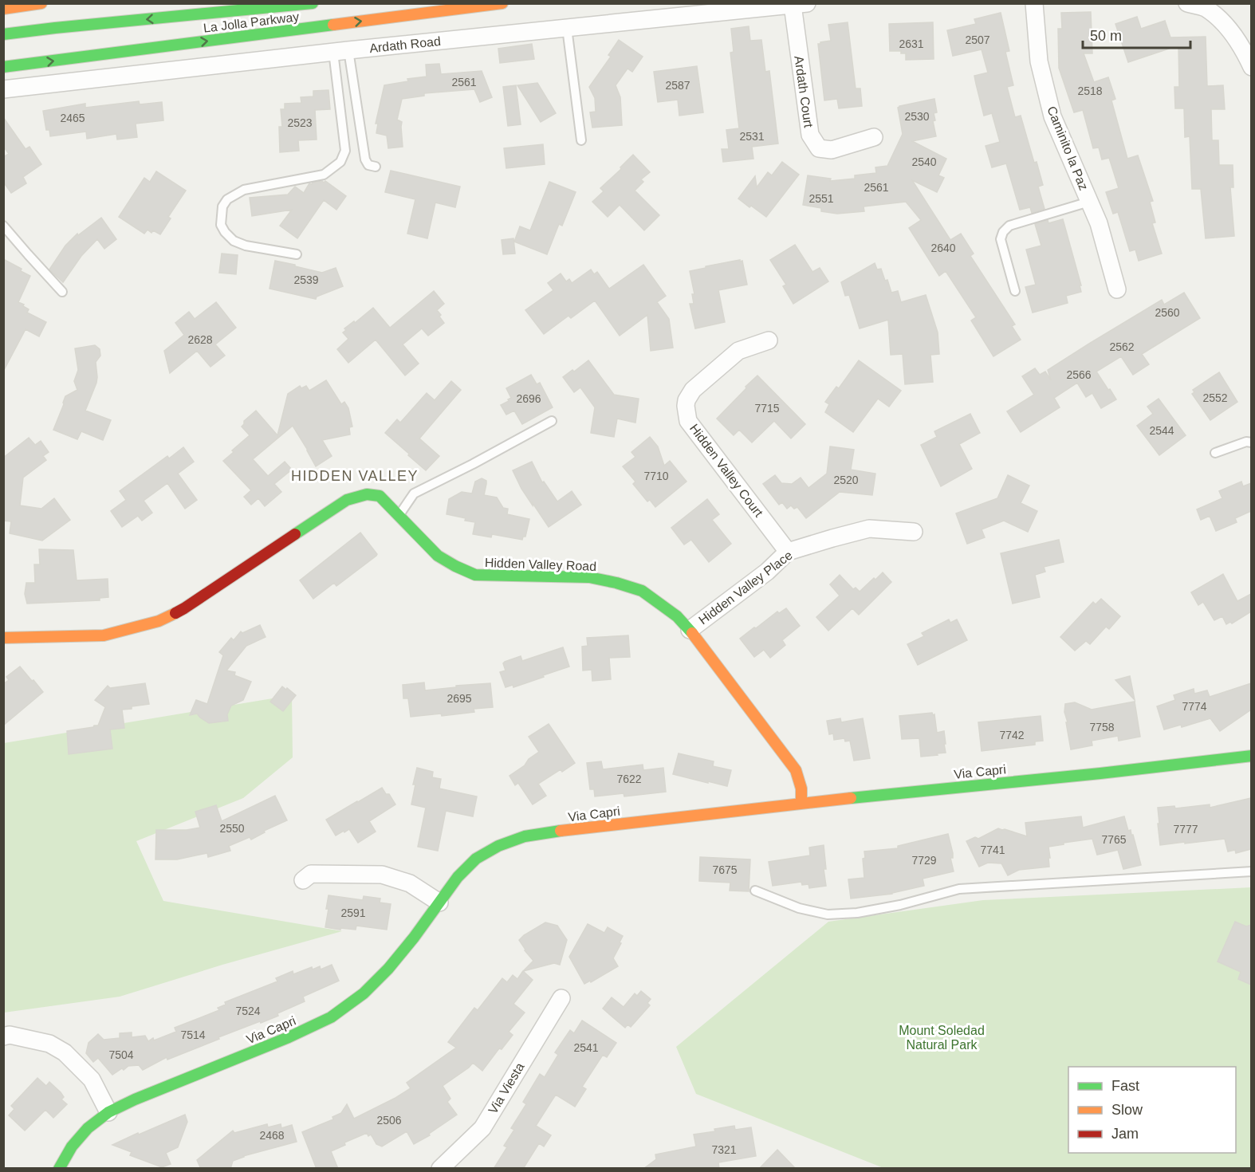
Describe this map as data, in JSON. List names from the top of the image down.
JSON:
{
  "streets": {
    "main road": ["La Jolla Parkway", "Hidden Valley Road", "Via Capri"],
    "street": [
      "Ardath Road",
      "Ardath Court",
      "Caminito la Paz",
      "Hidden Valley Court",
      "Hidden Valley Place",
      "Via Viesta"
    ]
  },
  "crossings": [
    ["Ardath Road", "Ardath Court"],
    ["Hidden Valley Court", "Hidden Valley Place"],
    ["Hidden Valley Road", "Hidden Valley Place"],
    ["Hidden Valley Road", "Via Capri"]
  ],
  "districts": ["HIDDEN VALLEY"],
  "parks": ["Mount Soledad Natural Park"],
  "house_numbers": [
    "2507",
    "2631",
    "2561",
    "2587",
    "2518",
    "2530",
    "2465",
    "2523",
    "2531",
    "2540",
    "2561",
    "2551",
    "2640",
    "2539",
    "2560",
    "2628",
    "2562",
    "2566",
    "2552",
    "2696",
    "7715",
    "2544",
    "7710",
    "2520",
    "2695",
    "7774",
    "7758",
    "7742",
    "7622",
    "2550",
    "7777",
    "7765",
    "7741",
    "7729",
    "7675",
    "2591",
    "7524",
    "7514",
    "2541",
    "7504",
    "2506",
    "2468",
    "7321"
  ],
  "legend": ["Fast", "Slow", "Jam"],
  "scale_bar": "50 m"
}
